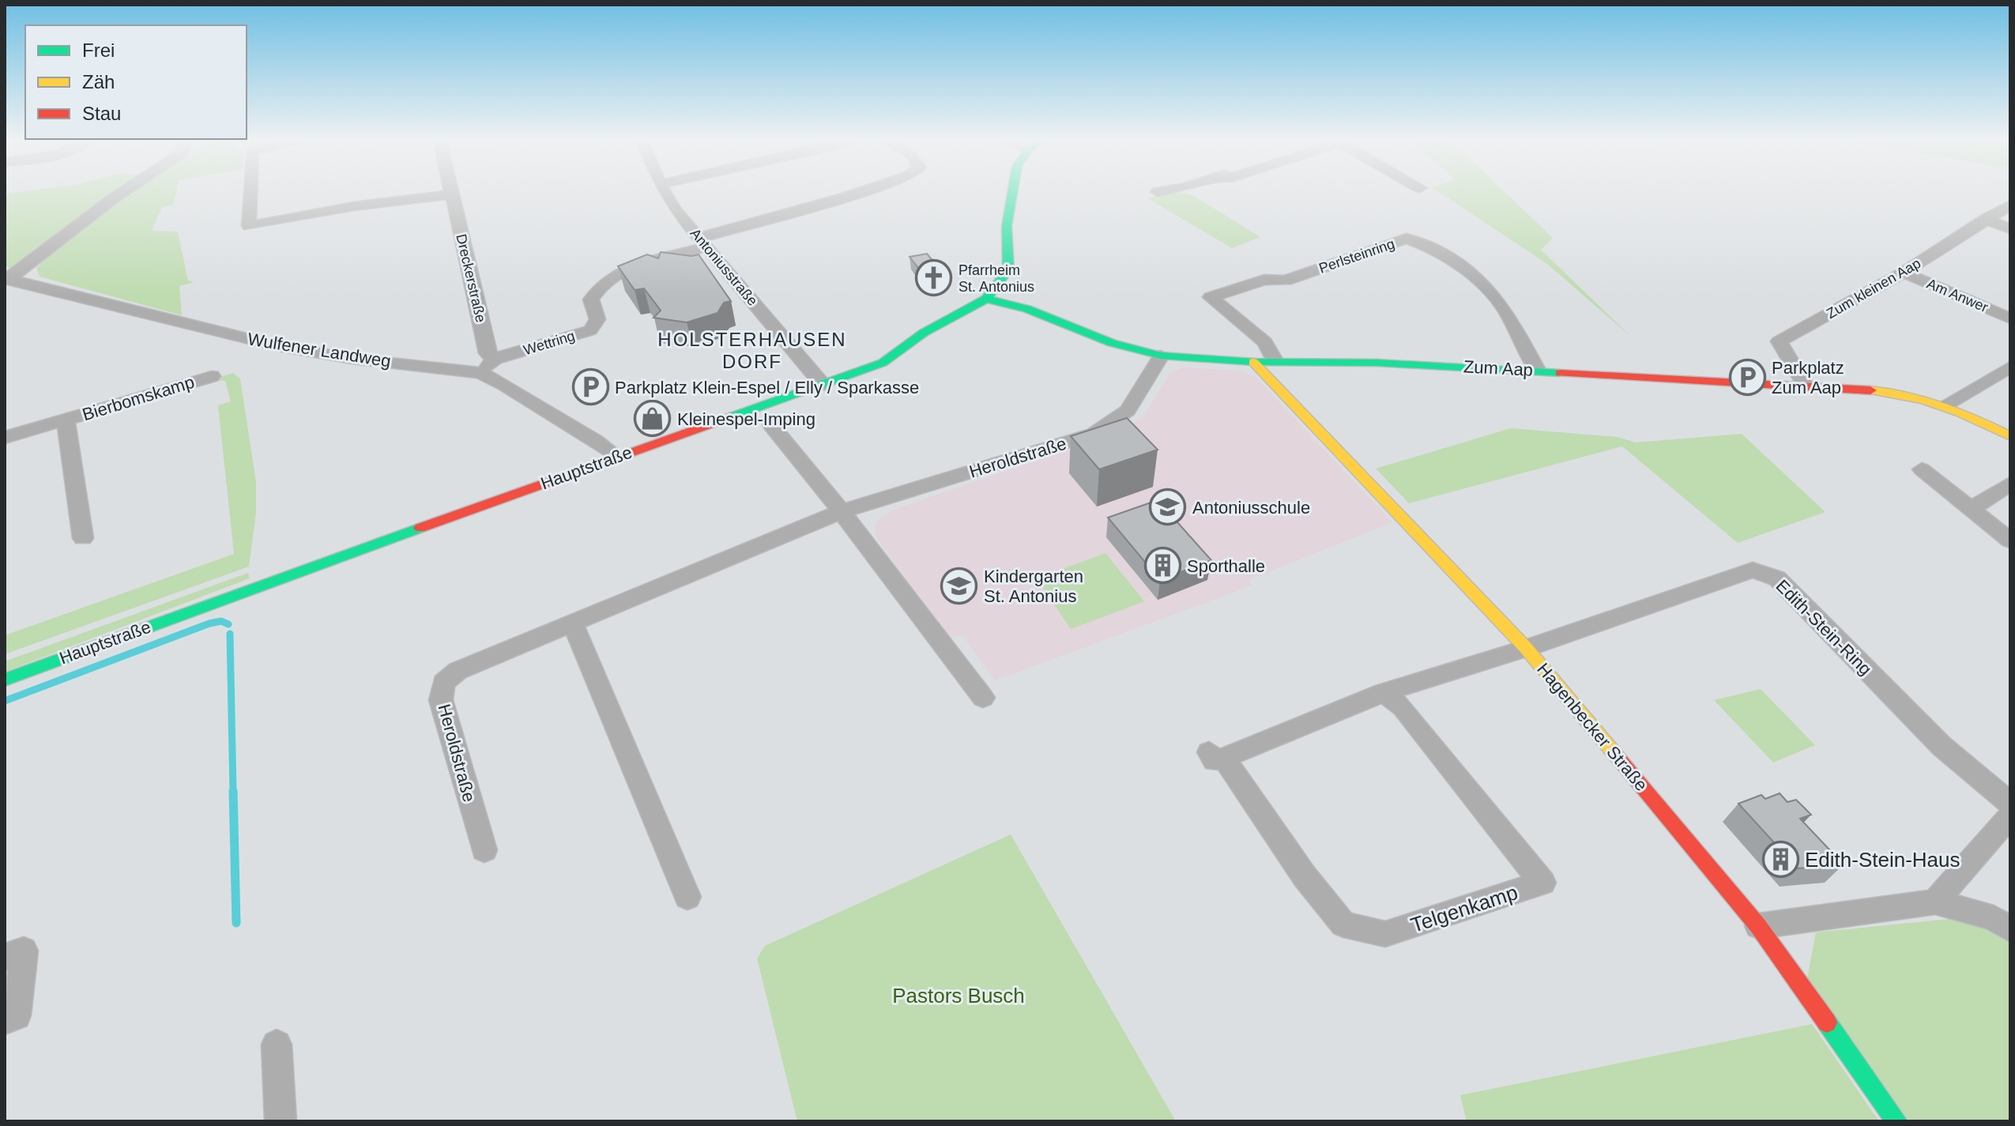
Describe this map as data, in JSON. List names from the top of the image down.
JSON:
{
  "streets": {
    "street": [
      "Perlsteinring",
      "Antoniusstraße",
      "Dreckerstraße",
      "Zum kleinen Aap",
      "Am Anwer",
      "Wettring",
      "Wulfener Landweg",
      "Zum Aap",
      "Bierbomskamp",
      "Heroldstraße",
      "Hauptstraße",
      "Edith-Stein-Ring",
      "Hagenbecker Straße",
      "Telgenkamp"
    ]
  },
  "crossings": [
    ["Perlsteinring", "Zum Aap"],
    ["Antoniusstraße", "Wettring"],
    ["Antoniusstraße", "Hauptstraße"],
    ["Dreckerstraße", "Wettring"],
    ["Zum kleinen Aap", "Am Anwer"],
    ["Zum kleinen Aap", "Zum Aap"],
    ["Wulfener Landweg", "Hauptstraße"],
    ["Zum Aap", "Heroldstraße"],
    ["Zum Aap", "Hauptstraße"],
    ["Zum Aap", "Hagenbecker Straße"],
    ["Edith-Stein-Ring", "Hagenbecker Straße"],
    ["Edith-Stein-Ring", "Telgenkamp"],
    ["Hagenbecker Straße", "Telgenkamp"]
  ],
  "districts": ["HOLSTERHAUSEN DORF"],
  "parks": ["Pastors Busch"],
  "places": {
    "church": ["Pfarrheim St. Antonius"],
    "parking": ["Parkplatz Zum Aap", "Parkplatz Klein-Espel / Elly / Sparkasse"],
    "shop": ["Kleinespel-Imping"],
    "school or university": ["Antoniusschule", "Kindergarten St. Antonius"],
    "building": ["Sporthalle", "Edith-Stein-Haus"]
  },
  "legend": ["Frei", "Zäh", "Stau"]
}
